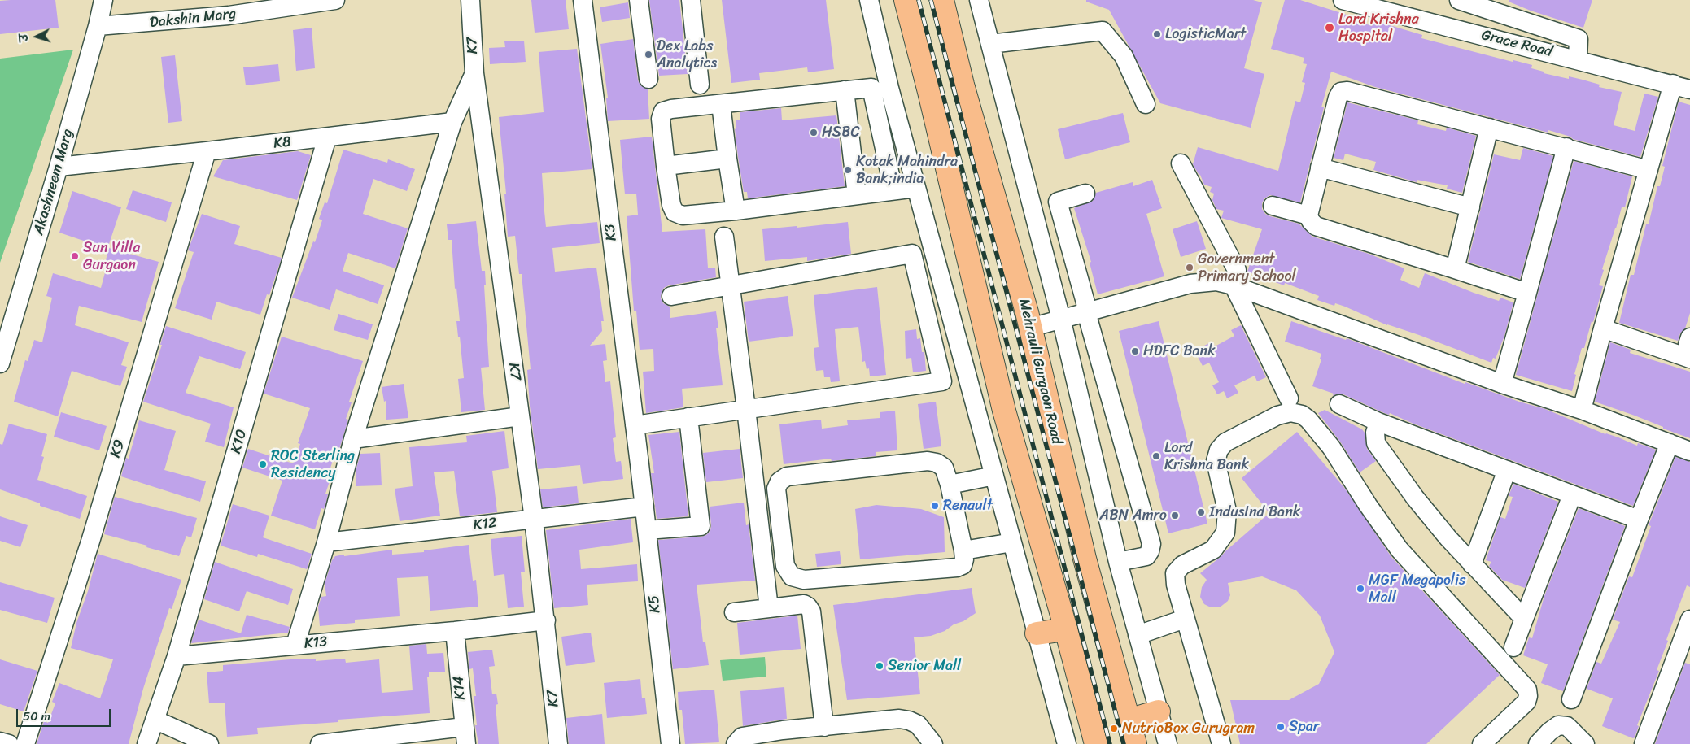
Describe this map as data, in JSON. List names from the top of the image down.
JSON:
{
  "streets": {
    "main road": ["Mehrauli Gurgaon Road"],
    "street": [
      "Dakshin Marg",
      "Grace Road",
      "K7",
      "K8",
      "Akashneem Marg",
      "K3",
      "K10",
      "K9",
      "K12",
      "K5",
      "K13",
      "K14"
    ]
  },
  "crossings": [
    ["Dakshin Marg", "Akashneem Marg"],
    ["K7", "K12"],
    ["K7", "K13"],
    ["K8", "Akashneem Marg"],
    ["K8", "K10"],
    ["K8", "K9"],
    ["K3", "K5"],
    ["K10", "K13"],
    ["K12", "K5"],
    ["K13", "K14"]
  ],
  "places": [
    "Lord Krishna Hospital",
    "LogisticMart",
    "Dex Labs Analytics",
    "HSBC",
    "Kotak Mahindra Bank;india",
    "Sun Villa Gurgaon",
    "Government Primary School",
    "HDFC Bank",
    "Lord Krishna Bank",
    "ROC Sterling Residency",
    "Renault",
    "IndusInd Bank",
    "ABN Amro",
    "MGF Megapolis Mall",
    "Senior Mall",
    "Spar",
    "NutrioBox Gurugram"
  ],
  "scale_bar": "50 m",
  "north": "left"
}
